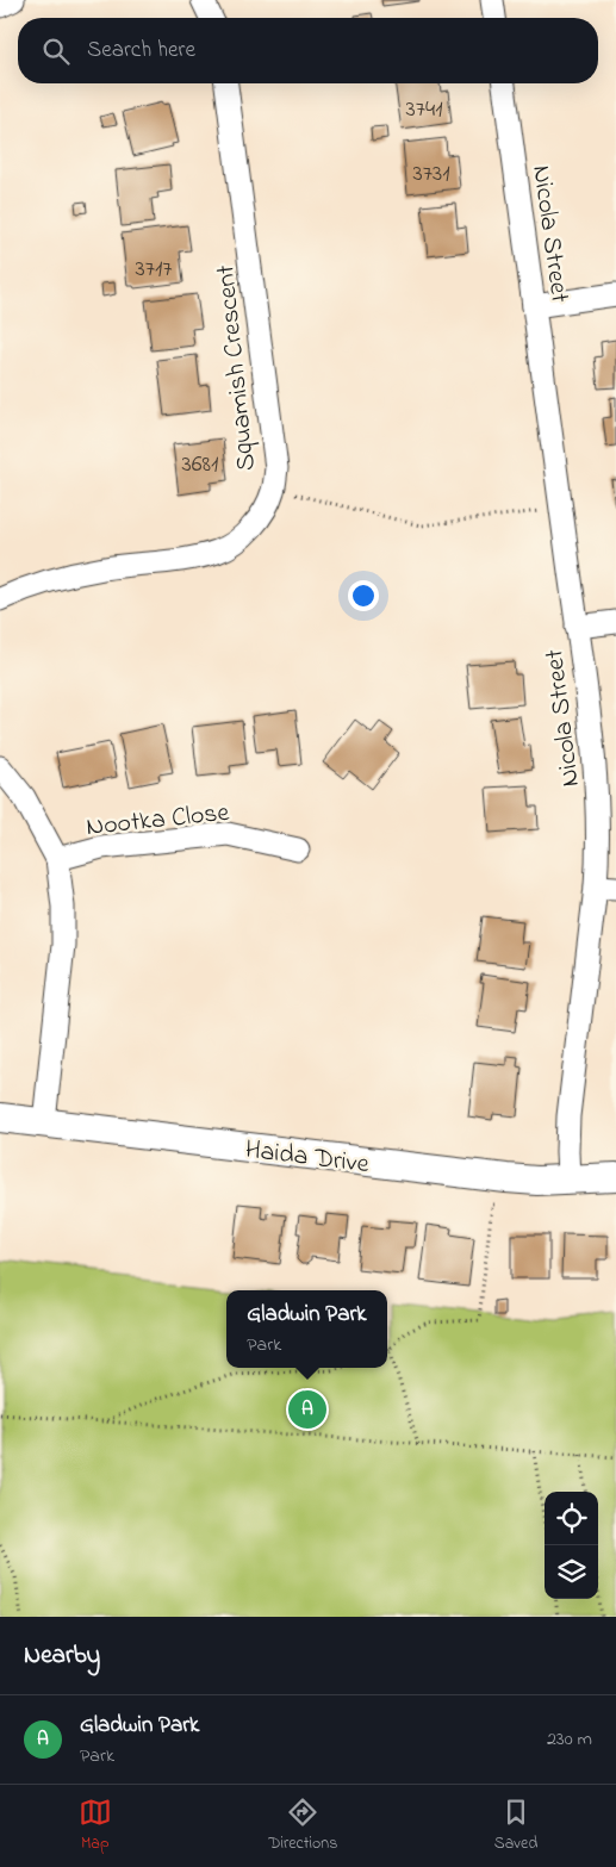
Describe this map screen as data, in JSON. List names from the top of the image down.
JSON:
{
  "streets": {
    "street": [
      "Nicola Street",
      "Squamish Crescent",
      "Nootka Close",
      "Haida Drive"
    ]
  },
  "crossings": [
    ["Nicola Street", "Haida Drive"]
  ],
  "house_numbers": [
    "3741",
    "3731",
    "3717",
    "3681"
  ],
  "page": {
    "search": "Search here",
    "popup": ["Gladwin Park", "Park"],
    "pins": "A",
    "heading": "Nearby",
    "list": [
      {
        "mark": "A",
        "name": "Gladwin Park",
        "note": "Park",
        "value": "230 m"
      }
    ],
    "nav": ["Map", "Directions", "Saved"]
  }
}
